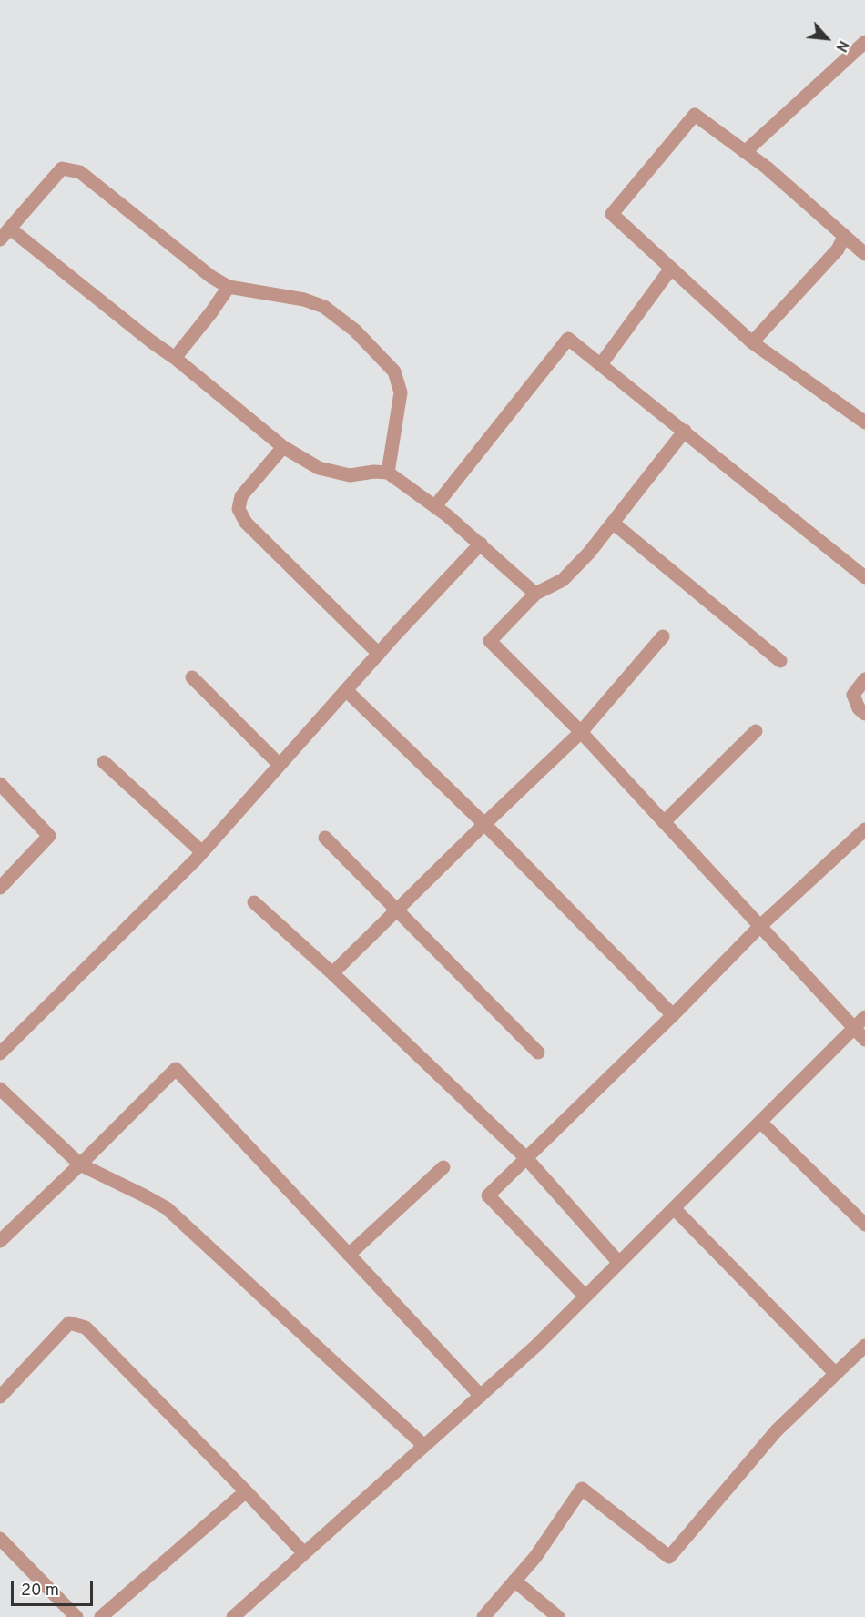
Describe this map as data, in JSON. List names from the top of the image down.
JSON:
{
  "scale_bar": "20 m",
  "north": "bottom right"
}
